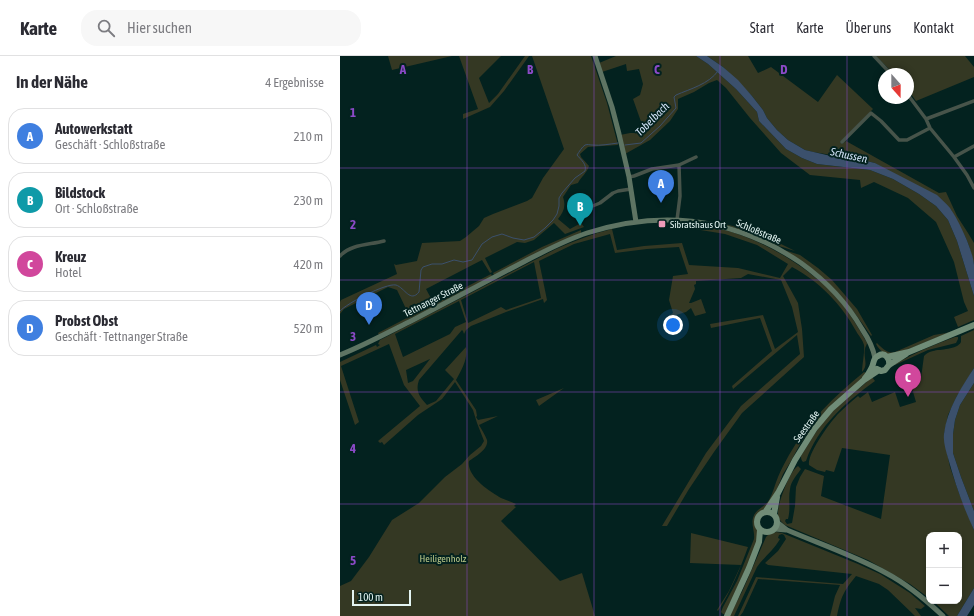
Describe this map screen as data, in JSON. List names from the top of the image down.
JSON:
{
  "streets": {
    "main road": ["Schloßstraße", "Tettnanger Straße", "Seestraße"]
  },
  "crossings": [
    ["Schloßstraße", "Tettnanger Straße"],
    ["Schloßstraße", "Seestraße"]
  ],
  "water": ["Tobelbach", "Schussen"],
  "parks": ["Heiligenholz"],
  "places": {
    "transit": ["Sibratshaus Ort"]
  },
  "scale_bar": "100 m",
  "north": "bottom",
  "page": {
    "header": "Karte",
    "search": "Hier suchen",
    "nav": [
      "Start",
      "Karte",
      "Über uns",
      "Kontakt"
    ],
    "heading": ["In der Nähe", "4 Ergebnisse"],
    "list": [
      {
        "mark": "A",
        "name": "Autowerkstatt",
        "note": "Geschäft · Schloßstraße",
        "value": "210 m"
      },
      {
        "mark": "B",
        "name": "Bildstock",
        "note": "Ort · Schloßstraße",
        "value": "230 m"
      },
      {
        "mark": "C",
        "name": "Kreuz",
        "note": "Hotel",
        "value": "420 m"
      },
      {
        "mark": "D",
        "name": "Probst Obst",
        "note": "Geschäft · Tettnanger Straße",
        "value": "520 m"
      }
    ],
    "pins": [
      "A",
      "B",
      "D",
      "C"
    ],
    "map_buttons": ["+", "−"],
    "scale": "100 m"
  },
  "grid": {
    "columns": [
      "A",
      "B",
      "C",
      "D"
    ],
    "rows": [
      "1",
      "2",
      "3",
      "4",
      "5"
    ]
  }
}
